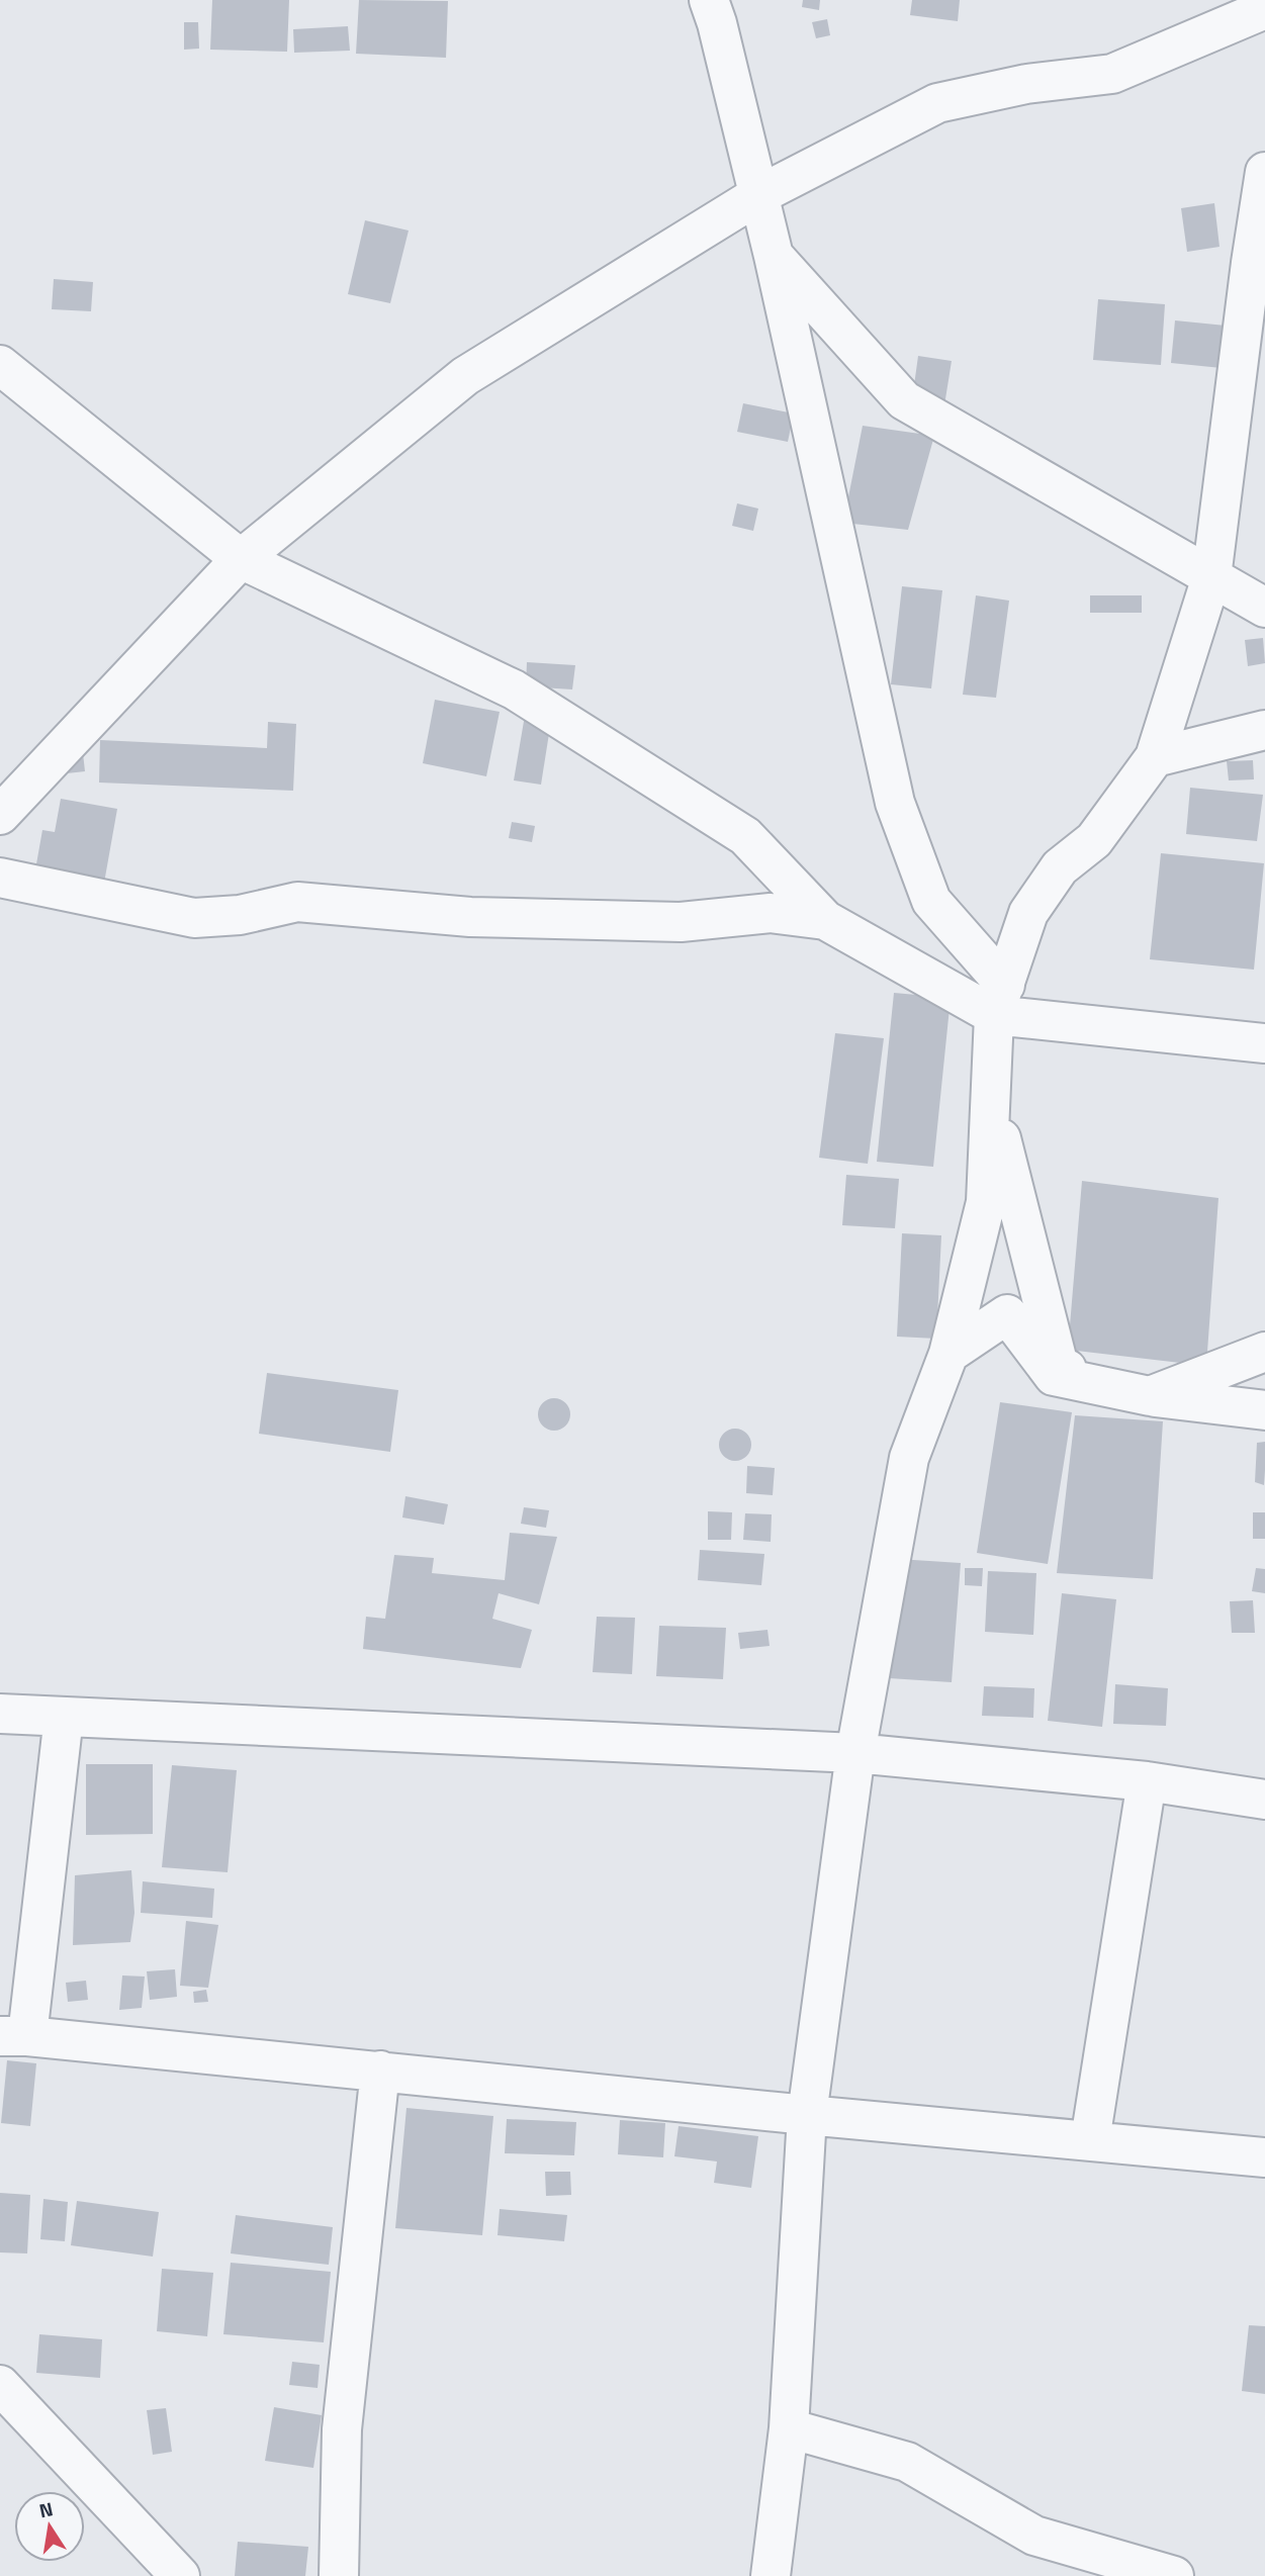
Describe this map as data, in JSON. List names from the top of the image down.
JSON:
{
  "north": "top"
}
